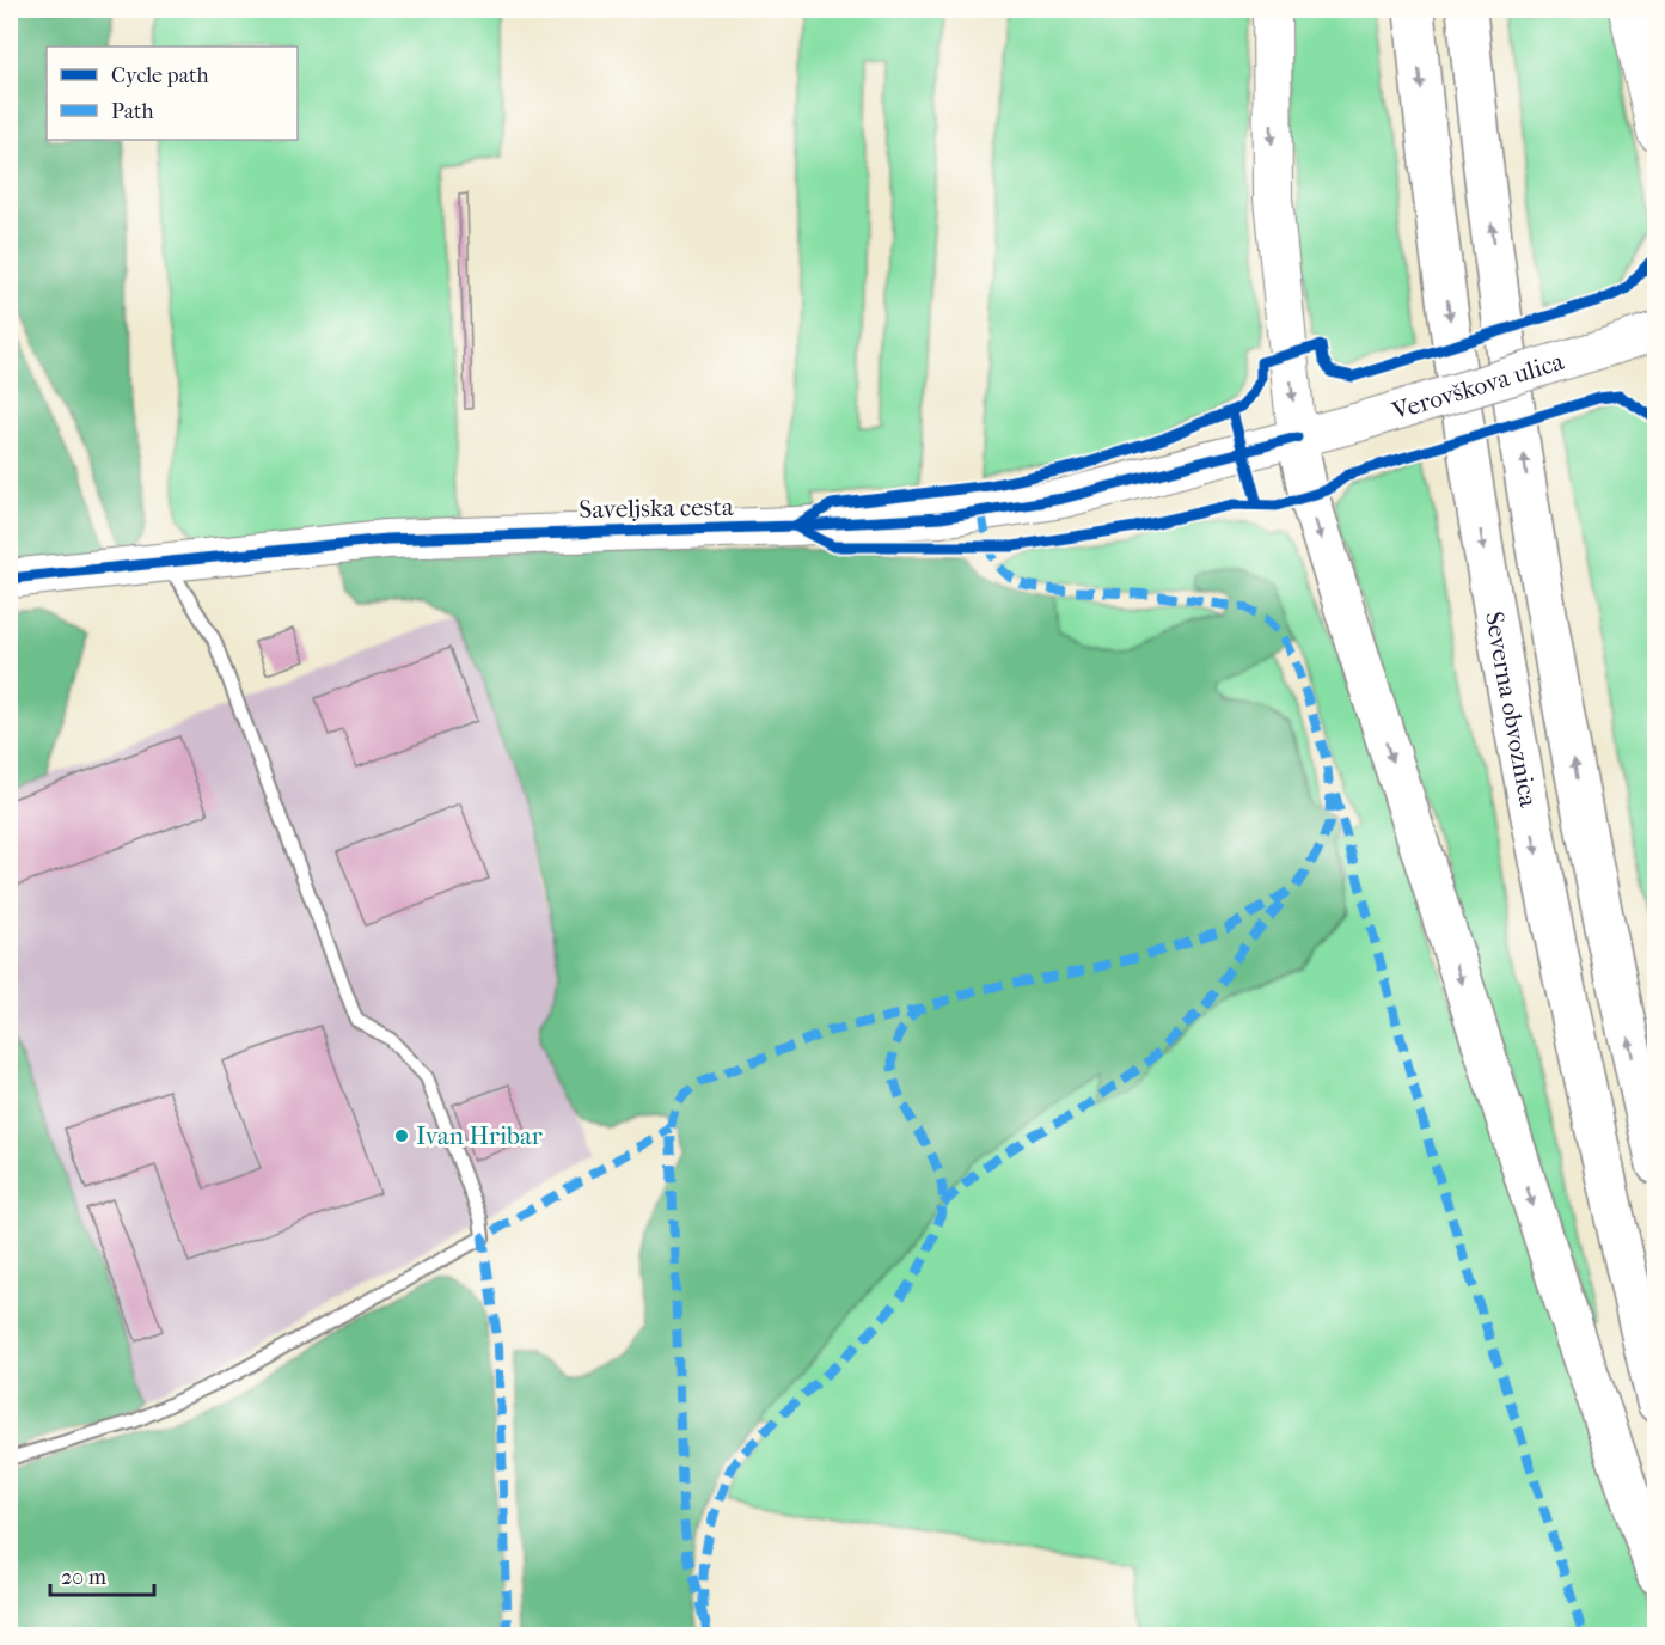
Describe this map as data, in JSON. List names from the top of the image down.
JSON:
{
  "streets": {
    "highway": ["Severna obvoznica"],
    "street": ["Verovškova ulica", "Saveljska cesta"]
  },
  "crossings": [
    ["Verovškova ulica", "Saveljska cesta"]
  ],
  "places": ["Ivan Hribar"],
  "legend": ["Cycle path", "Path"],
  "scale_bar": "20 m"
}
